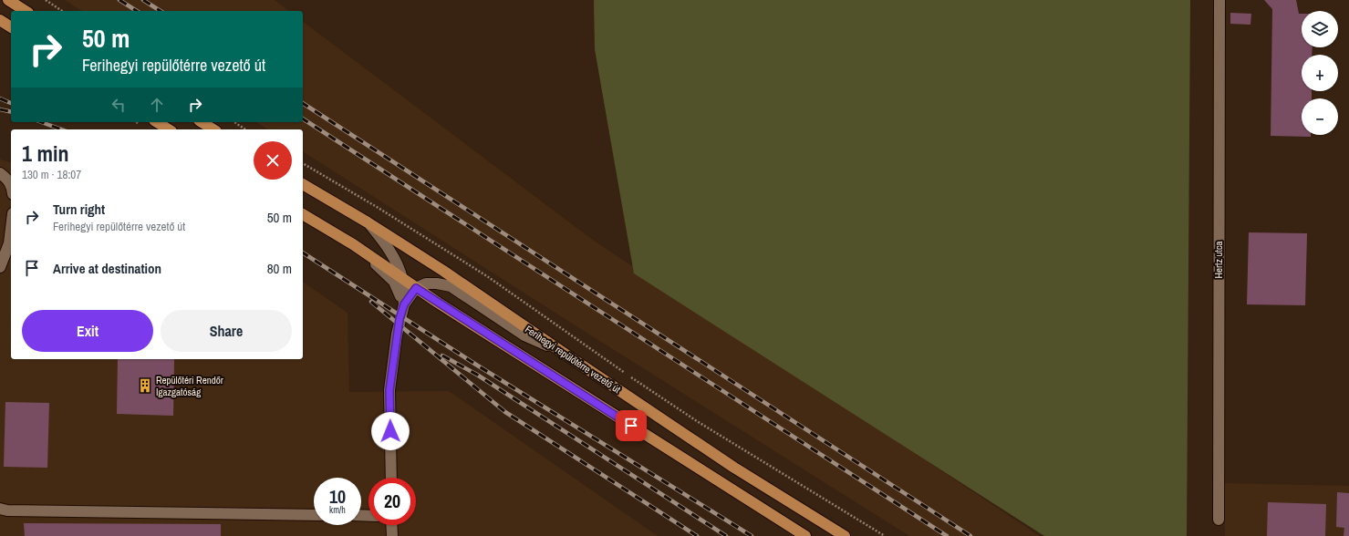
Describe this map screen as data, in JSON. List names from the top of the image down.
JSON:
{
  "streets": {
    "main road": ["Ferihegyi repülőtérre vezető út"],
    "street": ["Hertz utca"]
  },
  "places": {
    "building": ["Repülőtéri Rendőr Igazgatóság"]
  },
  "page": {
    "map_buttons": ["+", "−"],
    "turn": ["50 m", "Ferihegyi repülőtérre vezető út"],
    "heading": ["1 min", "130 m · 18:07"],
    "list": [
      {
        "name": "Turn right",
        "note": "Ferihegyi repülőtérre vezető út",
        "value": "50 m"
      },
      {
        "name": "Arrive at destination",
        "value": "80 m"
      }
    ],
    "buttons": ["Exit", "Share"],
    "speed": "10 km/h",
    "limit": "20"
  }
}
